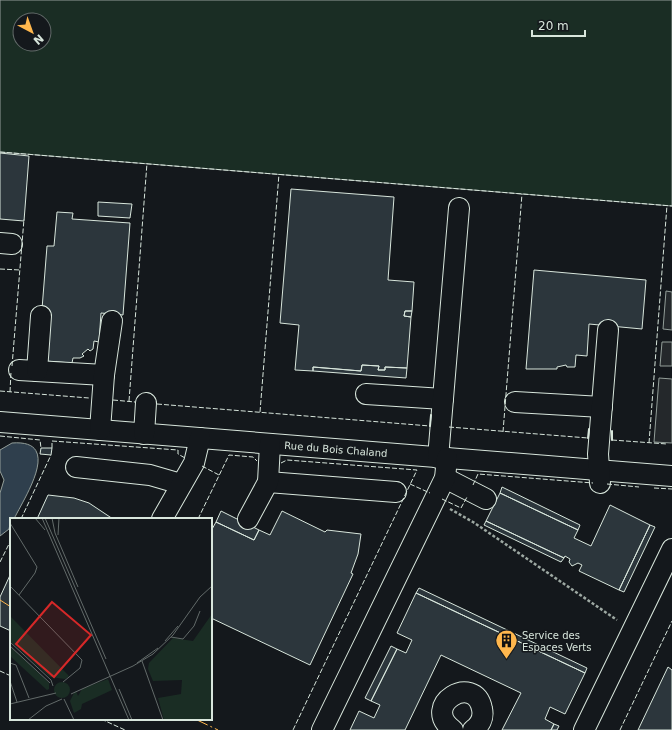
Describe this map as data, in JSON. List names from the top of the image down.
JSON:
{
  "streets": {
    "street": ["Rue du Bois Chaland"]
  },
  "places": {
    "building": ["Service des Espaces Verts"]
  },
  "scale_bar": "20 m",
  "north": "bottom right"
}
